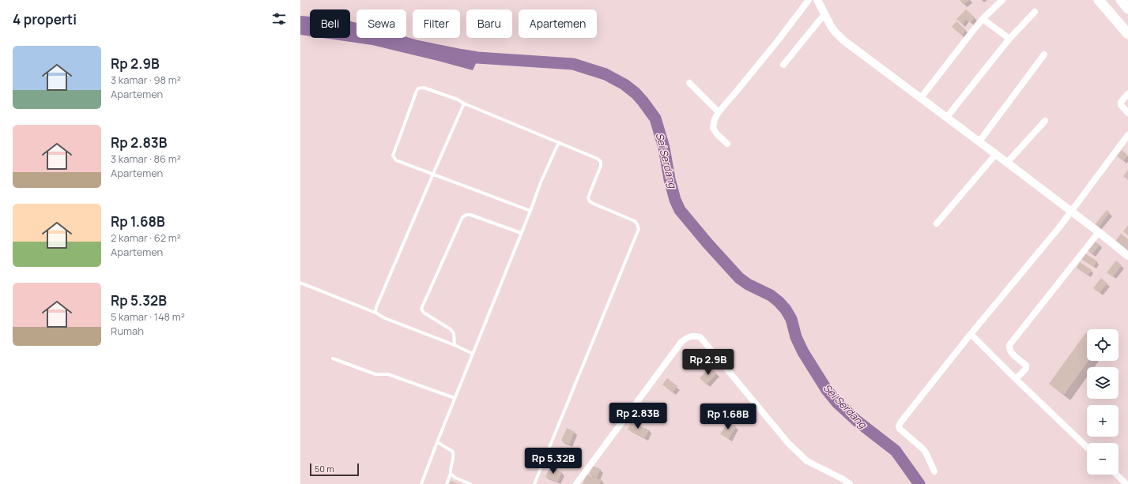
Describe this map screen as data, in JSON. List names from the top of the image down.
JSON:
{
  "water": ["Sei Serdang"],
  "scale_bar": "50 m",
  "page": {
    "heading": "4 properti",
    "chip": [
      "Beli",
      "Sewa",
      "Filter",
      "Baru",
      "Apartemen"
    ],
    "list": [
      {
        "name": "Rp 2.9B",
        "note": "3 kamar · 98 m² · Apartemen"
      },
      {
        "name": "Rp 2.83B",
        "note": "3 kamar · 86 m² · Apartemen"
      },
      {
        "name": "Rp 1.68B",
        "note": "2 kamar · 62 m² · Apartemen"
      },
      {
        "name": "Rp 5.32B",
        "note": "5 kamar · 148 m² · Rumah"
      }
    ],
    "map_buttons": ["+", "−"],
    "price": [
      "Rp 2.9B",
      "Rp 2.83B",
      "Rp 1.68B",
      "Rp 5.32B"
    ],
    "scale": "50 m"
  }
}
